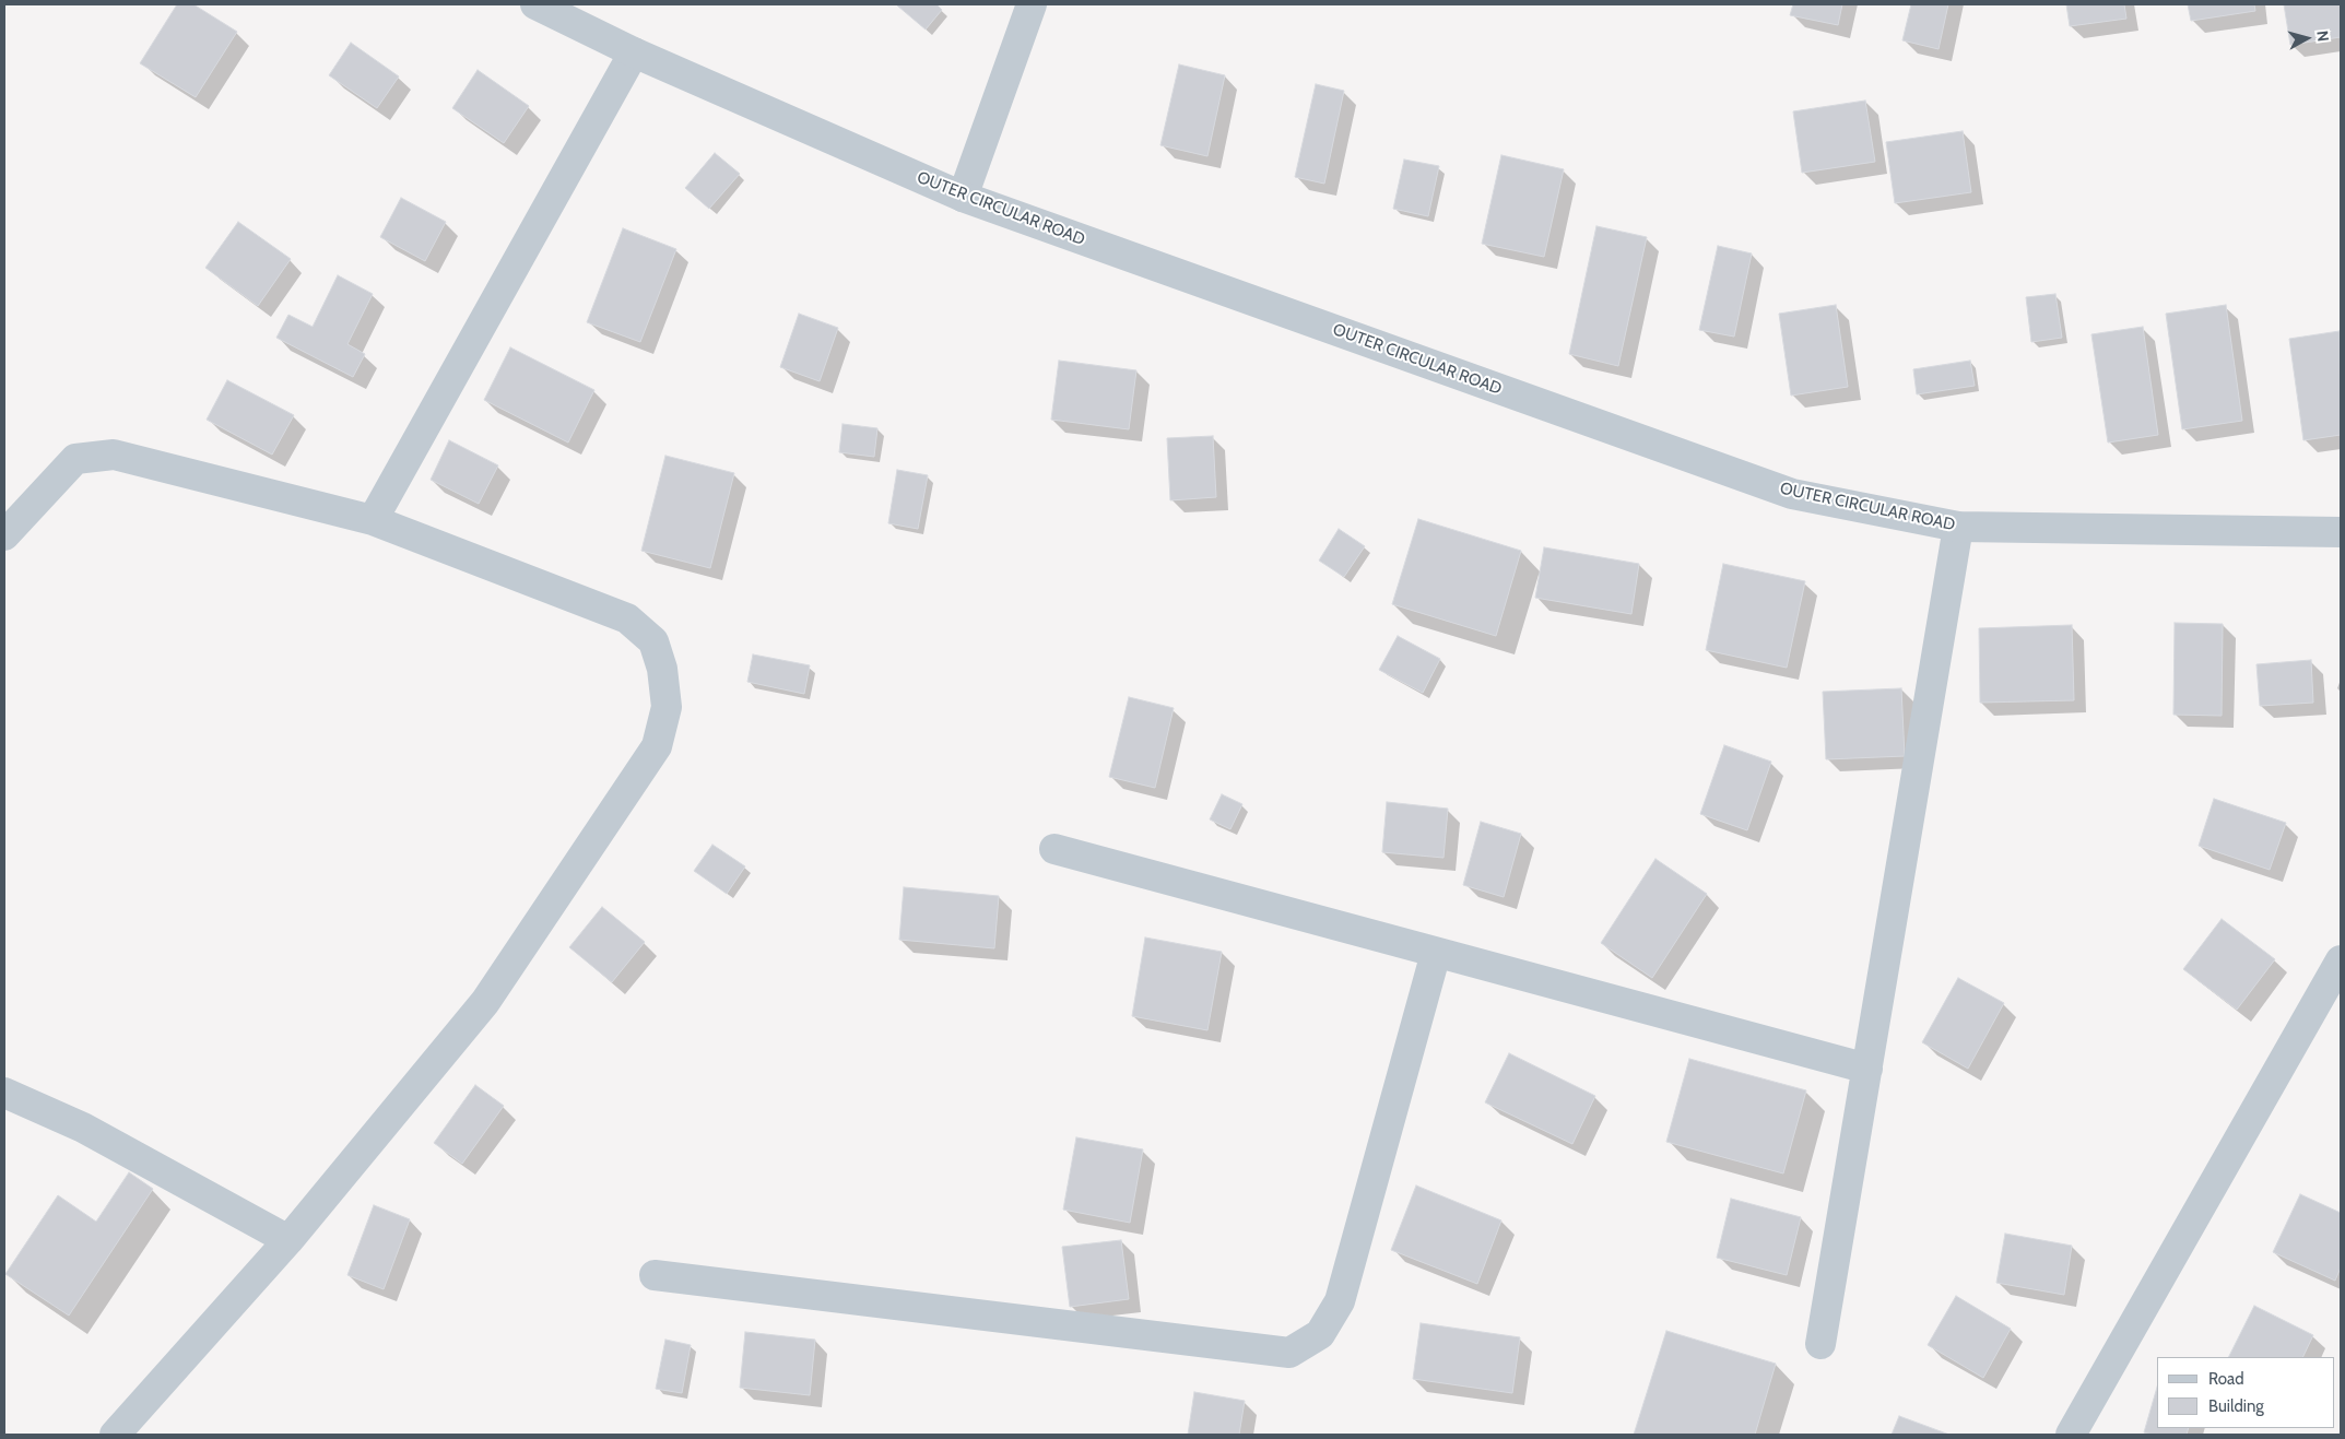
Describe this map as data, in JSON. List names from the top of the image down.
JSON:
{
  "streets": {
    "street": ["OUTER CIRCULAR ROAD"]
  },
  "legend": ["Road", "Building"],
  "north": "right"
}
